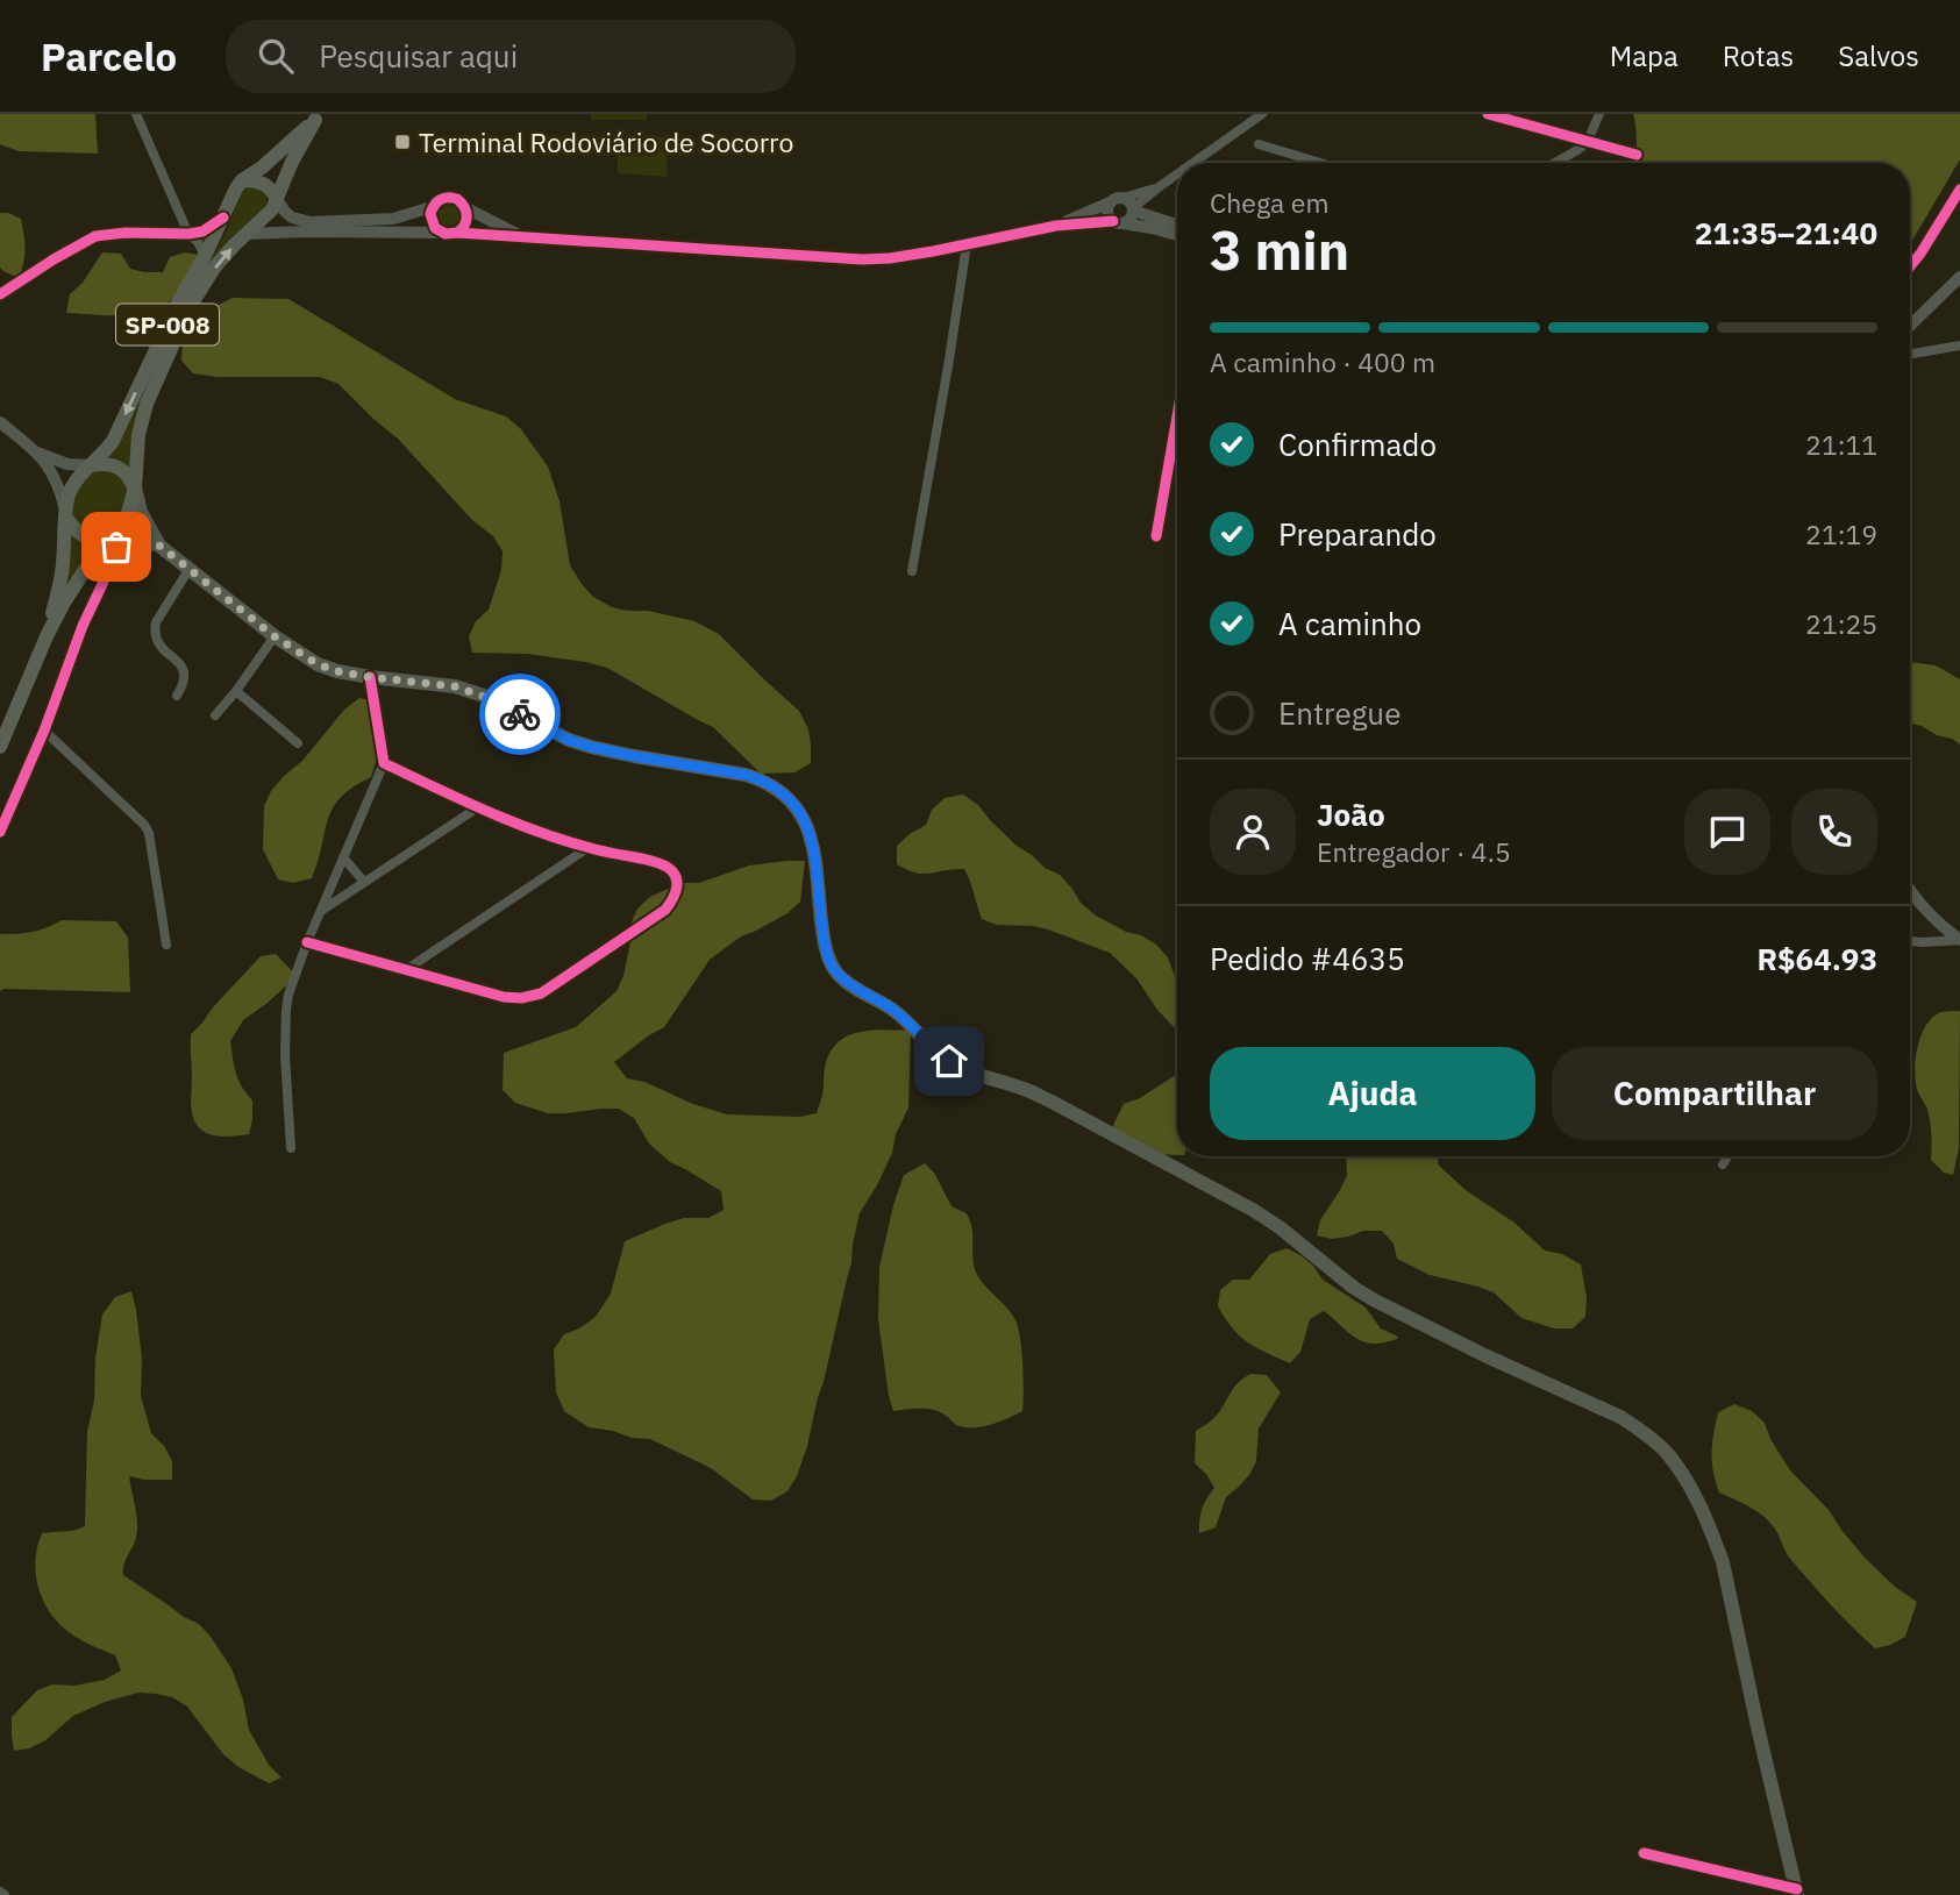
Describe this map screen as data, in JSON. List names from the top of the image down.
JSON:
{
  "streets": {
    "main road": ["SP-008"]
  },
  "places": {
    "transit": ["Terminal Rodoviário de Socorro"]
  },
  "page": {
    "header": "Parcelo",
    "search": "Pesquisar aqui",
    "nav": ["Mapa", "Rotas", "Salvos"],
    "heading": ["3 min", "Chega em", "21:35–21:40"],
    "panel": [
      "João",
      "Entregador · 4.5",
      "Pedido #4635",
      "R$64.93"
    ],
    "bar": "A caminho · 400 m",
    "list": [
      ["Confirmado", "21:11"],
      ["Preparando", "21:19"],
      ["A caminho", "21:25"],
      "Entregue"
    ],
    "buttons": ["Ajuda", "Compartilhar"]
  }
}
